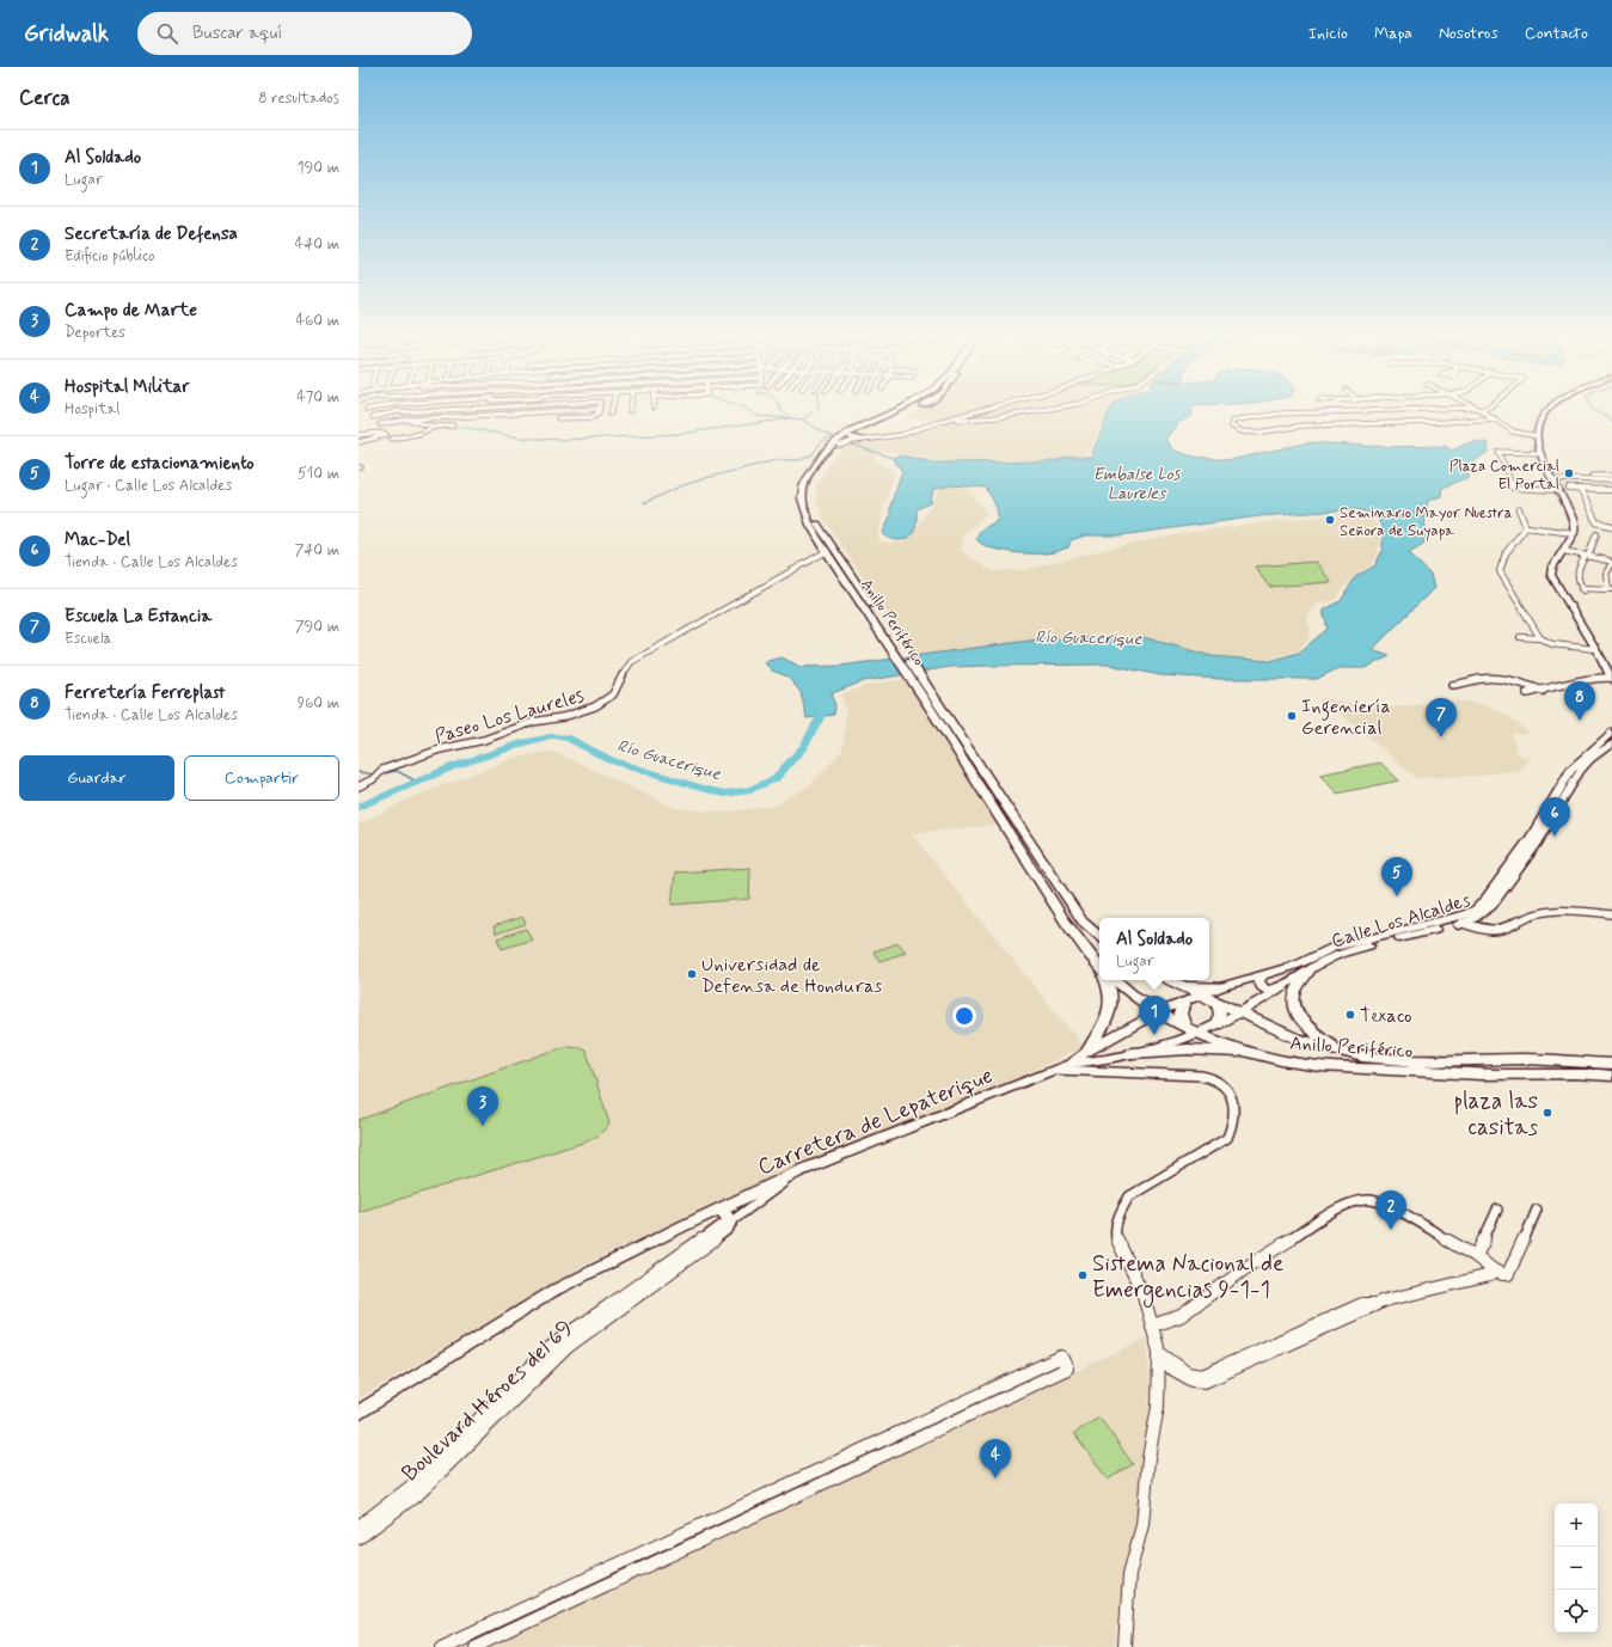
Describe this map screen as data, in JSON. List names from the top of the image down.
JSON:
{
  "streets": {
    "highway": ["Anillo Periférico"],
    "main road": ["Calle Los Alcaldes", "Carretera de Lepaterique"],
    "street": ["Paseo Los Laureles", "Boulevard Héroes del 69"]
  },
  "crossings": [
    ["Anillo Periférico", "Paseo Los Laureles"],
    ["Anillo Periférico", "Calle Los Alcaldes"],
    ["Anillo Periférico", "Carretera de Lepaterique"],
    ["Calle Los Alcaldes", "Carretera de Lepaterique"],
    ["Carretera de Lepaterique", "Boulevard Héroes del 69"]
  ],
  "water": ["Embalse Los Laureles", "Río Guacerique"],
  "places": [
    "Plaza Comercial El Portal",
    "Seminario Mayor Nuestra Señora de Suyapa",
    "Ingeniería Gerencial",
    "Universidad de Defensa de Honduras",
    "Texaco",
    "plaza las casitas",
    "Sistema Nacional de Emergencias 9-1-1"
  ],
  "page": {
    "header": "Gridwalk",
    "search": "Buscar aquí",
    "nav": [
      "Inicio",
      "Mapa",
      "Nosotros",
      "Contacto"
    ],
    "heading": ["Cerca", "8 resultados"],
    "list": [
      {
        "mark": "1",
        "name": "Al Soldado",
        "note": "Lugar",
        "value": "190 m"
      },
      {
        "mark": "2",
        "name": "Secretaría de Defensa",
        "note": "Edificio público",
        "value": "440 m"
      },
      {
        "mark": "3",
        "name": "Campo de Marte",
        "note": "Deportes",
        "value": "460 m"
      },
      {
        "mark": "4",
        "name": "Hospital Militar",
        "note": "Hospital",
        "value": "470 m"
      },
      {
        "mark": "5",
        "name": "Torre de estacionamiento",
        "note": "Lugar · Calle Los Alcaldes",
        "value": "510 m"
      },
      {
        "mark": "6",
        "name": "Mac-Del",
        "note": "Tienda · Calle Los Alcaldes",
        "value": "740 m"
      },
      {
        "mark": "7",
        "name": "Escuela La Estancia",
        "note": "Escuela",
        "value": "790 m"
      },
      {
        "mark": "8",
        "name": "Ferretería Ferreplast",
        "note": "Tienda · Calle Los Alcaldes",
        "value": "960 m"
      }
    ],
    "pins": [
      "8",
      "7",
      "6",
      "5",
      "1",
      "3",
      "2",
      "4"
    ],
    "buttons": ["Guardar", "Compartir"],
    "popup": ["Al Soldado", "Lugar"],
    "map_buttons": ["+", "−"]
  }
}
